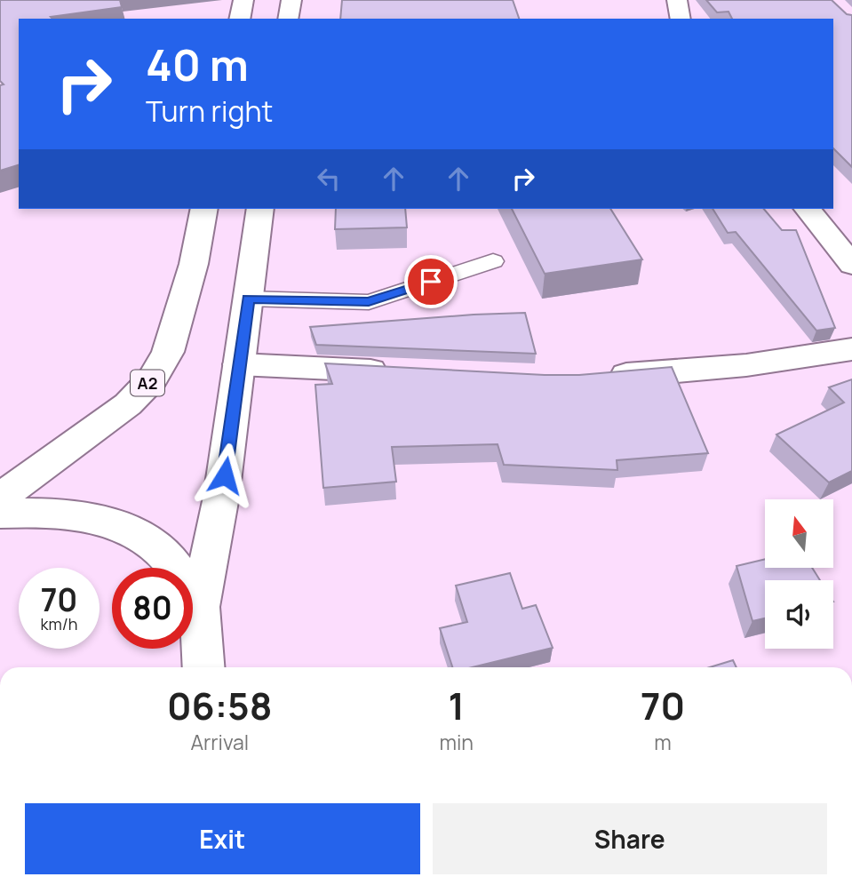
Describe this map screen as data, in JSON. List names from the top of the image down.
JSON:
{
  "streets": {
    "main road": ["A2"]
  },
  "north": "top",
  "page": {
    "turn": ["40 m", "Turn right"],
    "speed": "70 km/h",
    "limit": "80",
    "eta": [
      "06:58",
      "Arrival",
      "1",
      "min",
      "70",
      "m"
    ],
    "buttons": ["Exit", "Share"]
  }
}
